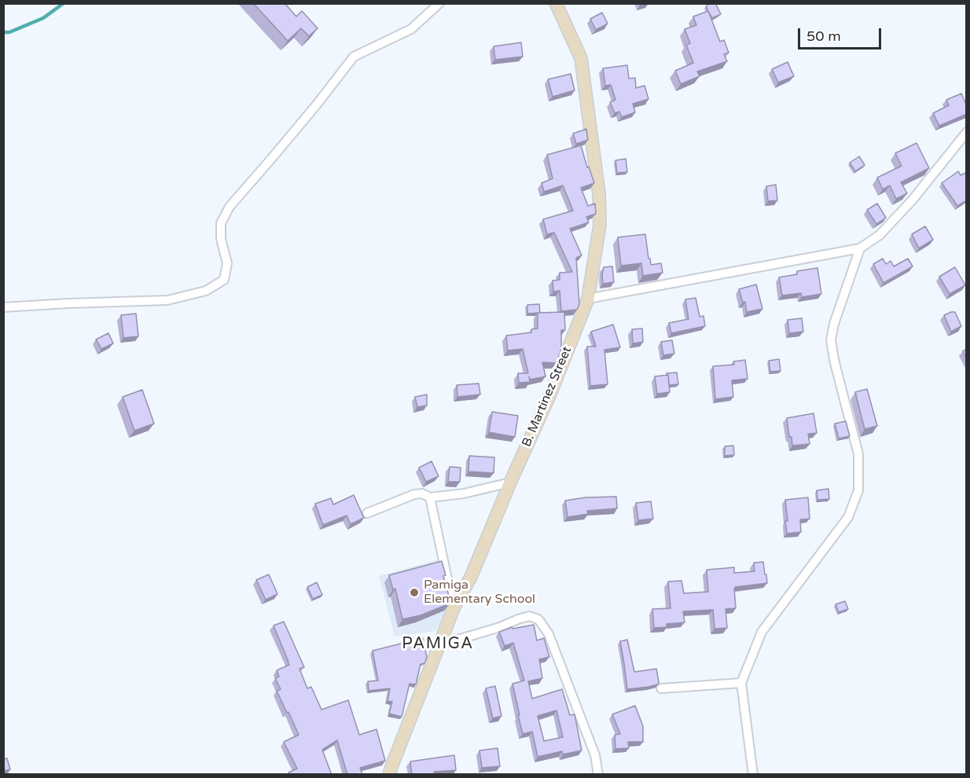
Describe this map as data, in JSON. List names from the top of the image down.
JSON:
{
  "streets": {
    "street": ["B. Martinez Street"]
  },
  "districts": ["PAMIGA"],
  "places": ["Pamiga Elementary School"],
  "scale_bar": "50 m"
}
